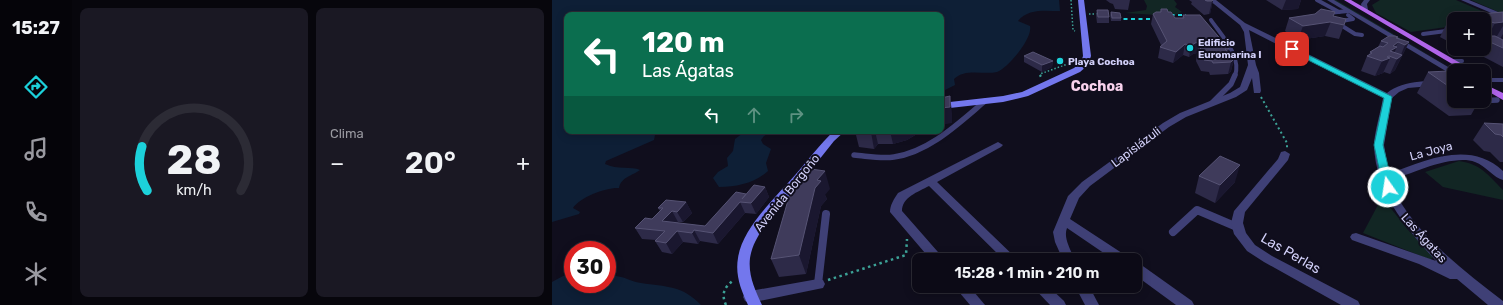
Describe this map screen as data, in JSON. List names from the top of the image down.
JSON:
{
  "streets": {
    "main road": ["Avenida Borgoño"],
    "street": [
      "Lapislázuli",
      "La Joya",
      "Las Ágatas",
      "Las Perlas"
    ]
  },
  "crossings": [
    ["La Joya", "Las Ágatas"]
  ],
  "districts": ["Cochoa"],
  "places": ["Edificio Euromarina I", "Playa Cochoa"],
  "page": {
    "tabs": "15:27",
    "tile": "Clima",
    "map_buttons": ["+", "−"],
    "turn": ["120 m", "Las Ágatas"],
    "heat": ["−", "20°", "+"],
    "limit": "30",
    "trip": "15:28 · 1 min · 210 m",
    "gauge": ["28", "km/h"]
  }
}
